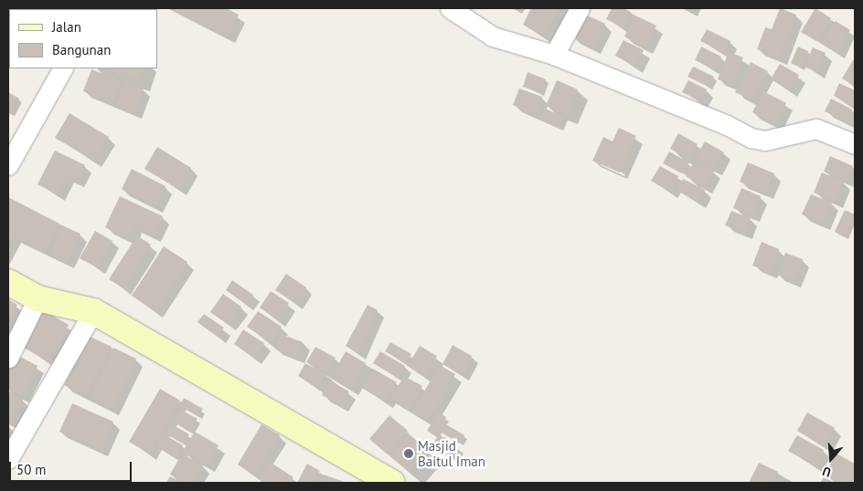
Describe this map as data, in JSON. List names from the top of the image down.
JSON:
{
  "places": ["Masjid Baitul Iman"],
  "legend": ["Jalan", "Bangunan"],
  "scale_bar": "50 m",
  "north": "bottom"
}
